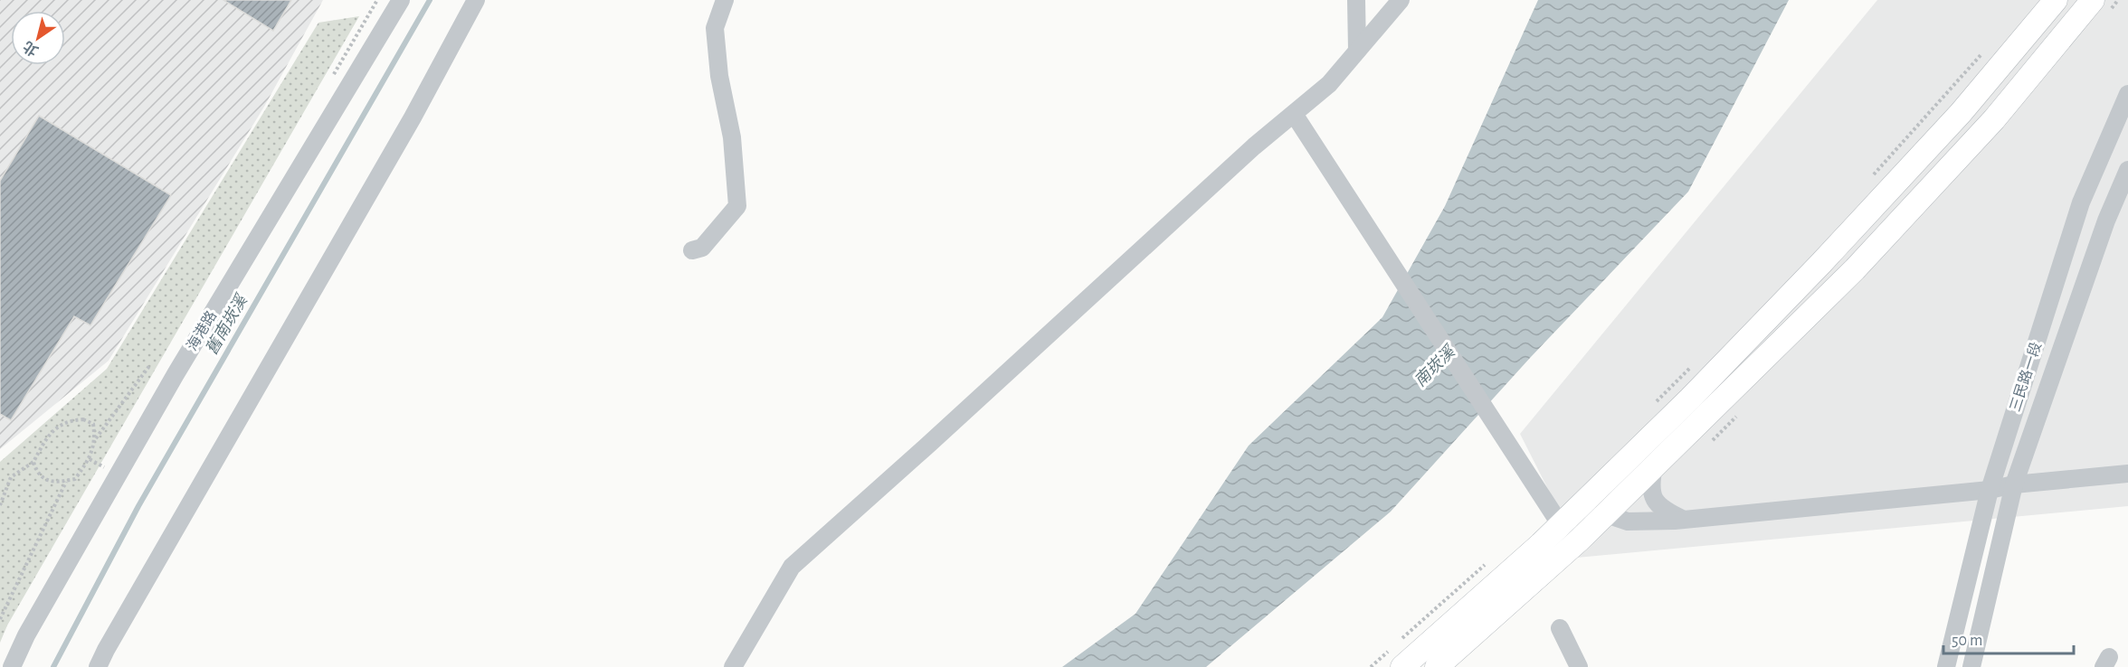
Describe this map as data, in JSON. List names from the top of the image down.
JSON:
{
  "streets": {
    "street": ["海港路", "三民路一段"]
  },
  "water": ["舊南崁溪", "南崁溪"],
  "scale_bar": "50 m",
  "north": "bottom left"
}
